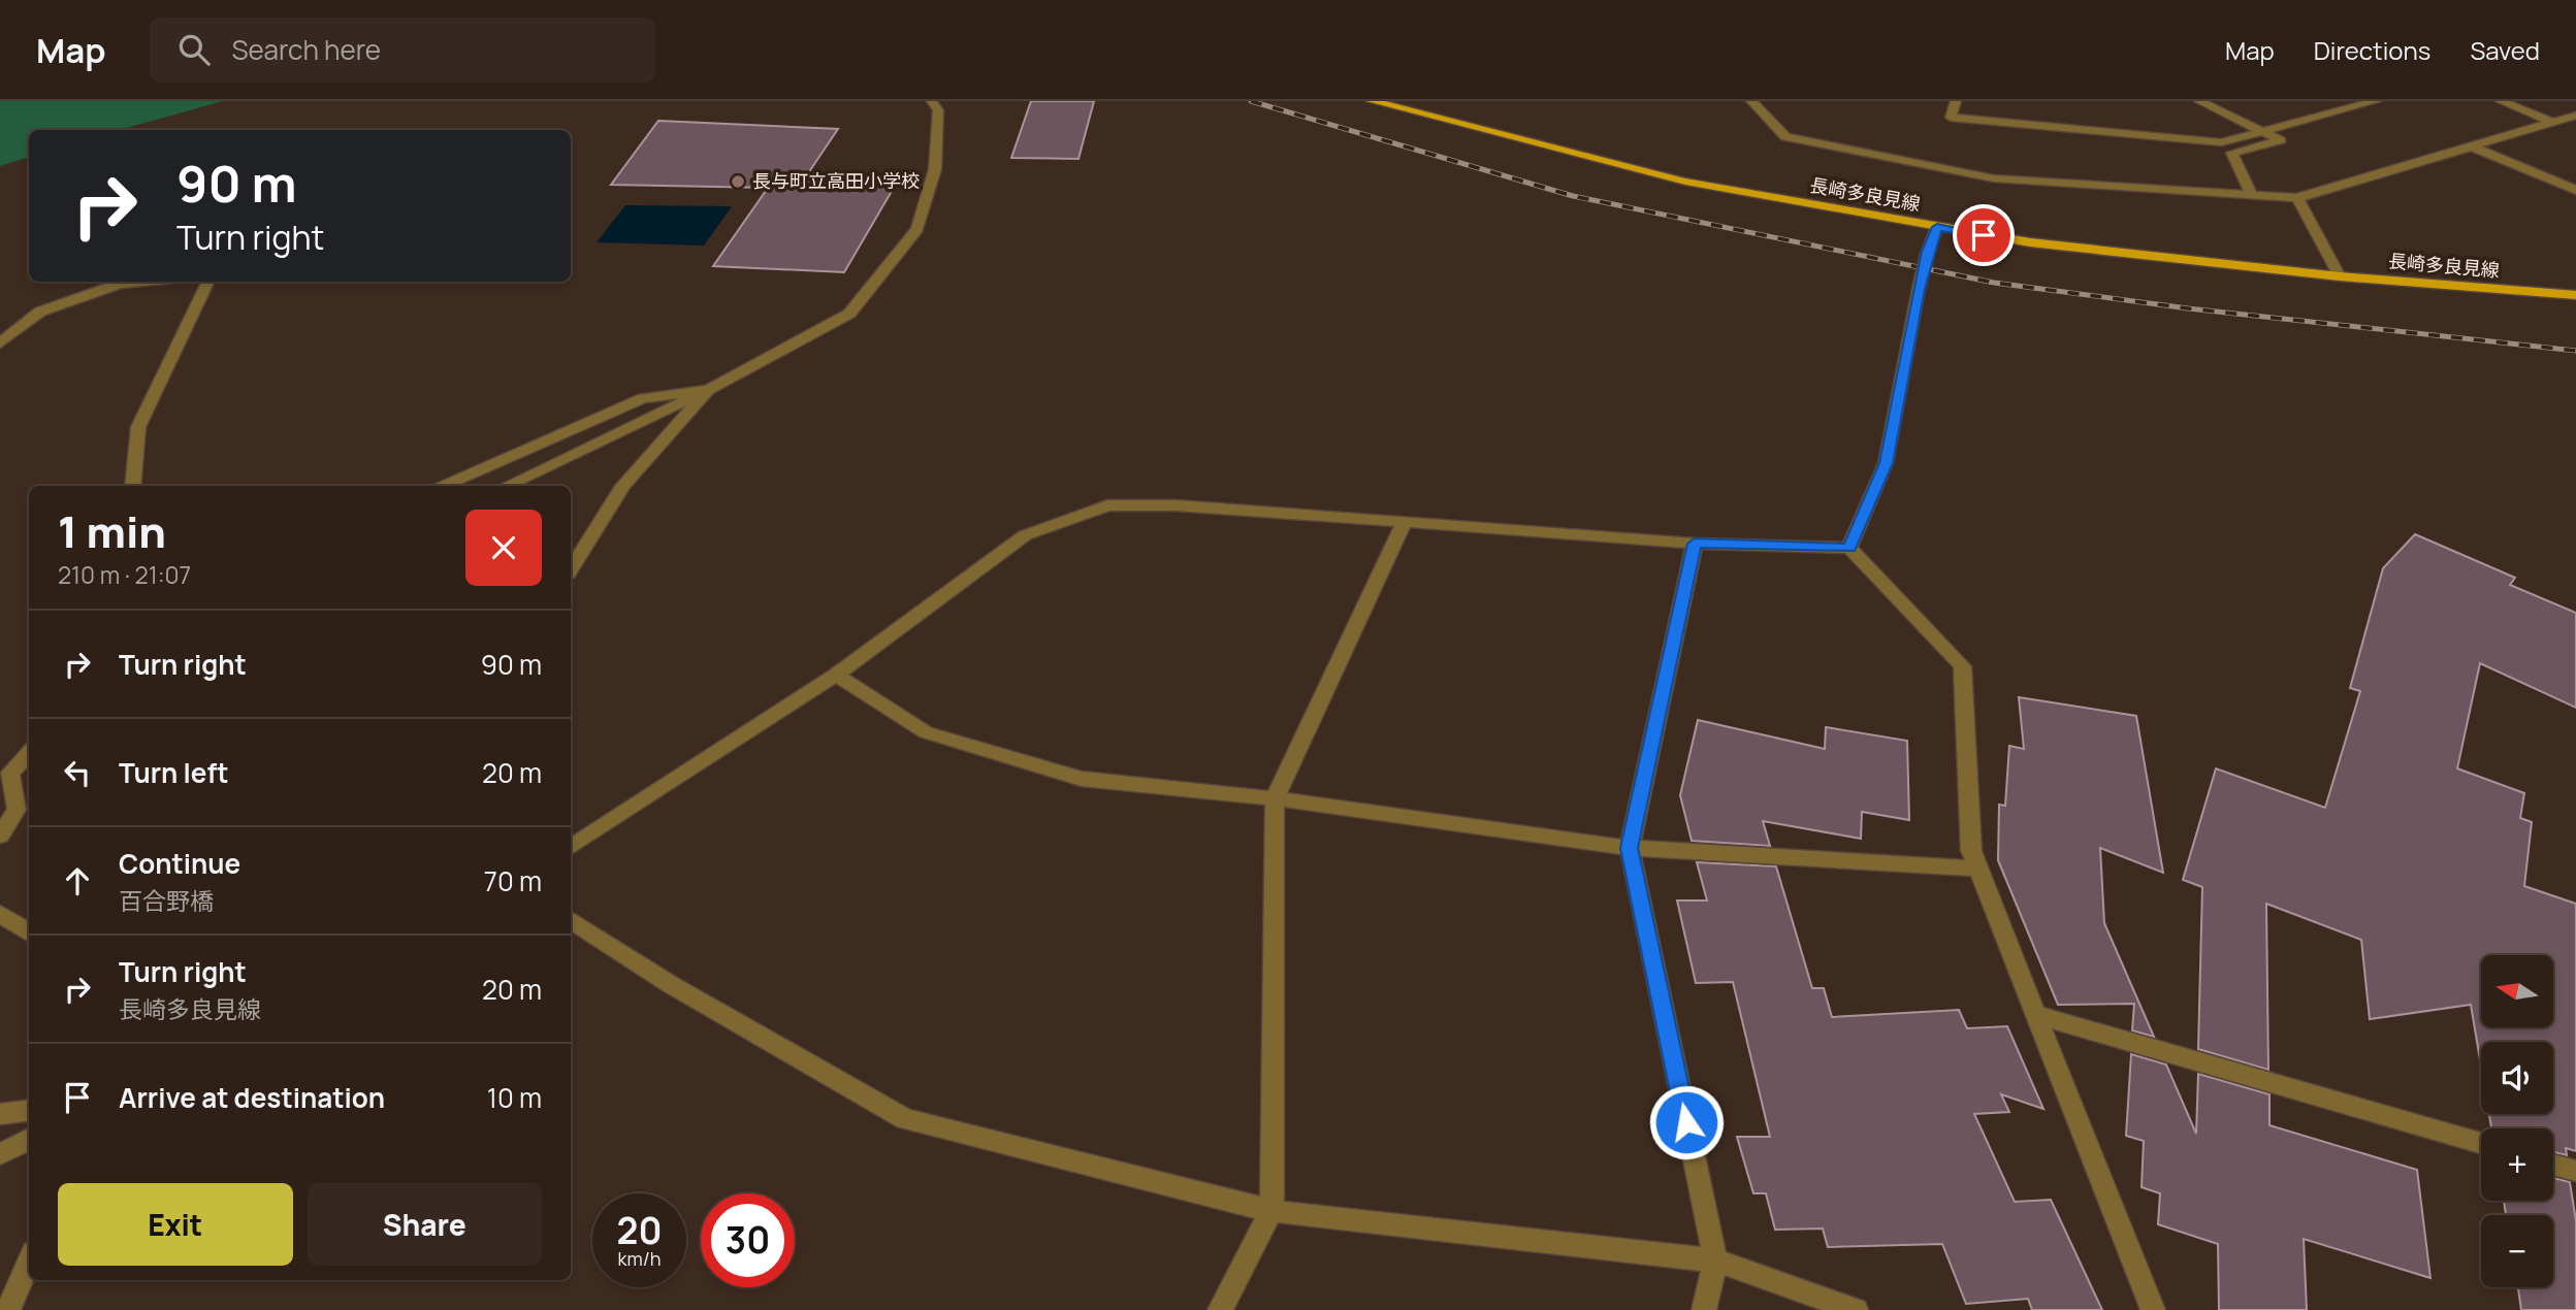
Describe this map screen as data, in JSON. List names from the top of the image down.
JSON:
{
  "streets": {
    "main road": ["長崎多良見線"]
  },
  "places": ["長与町立高田小学校"],
  "north": "left",
  "page": {
    "header": "Map",
    "search": "Search here",
    "nav": ["Map", "Directions", "Saved"],
    "turn": ["90 m", "Turn right"],
    "heading": ["1 min", "210 m · 21:07"],
    "list": [
      {
        "name": "Turn right",
        "value": "90 m"
      },
      {
        "name": "Turn left",
        "value": "20 m"
      },
      {
        "name": "Continue",
        "note": "百合野橋",
        "value": "70 m"
      },
      {
        "name": "Turn right",
        "note": "長崎多良見線",
        "value": "20 m"
      },
      {
        "name": "Arrive at destination",
        "value": "10 m"
      }
    ],
    "map_buttons": ["+", "−"],
    "buttons": ["Exit", "Share"],
    "speed": "20 km/h",
    "limit": "30"
  }
}
